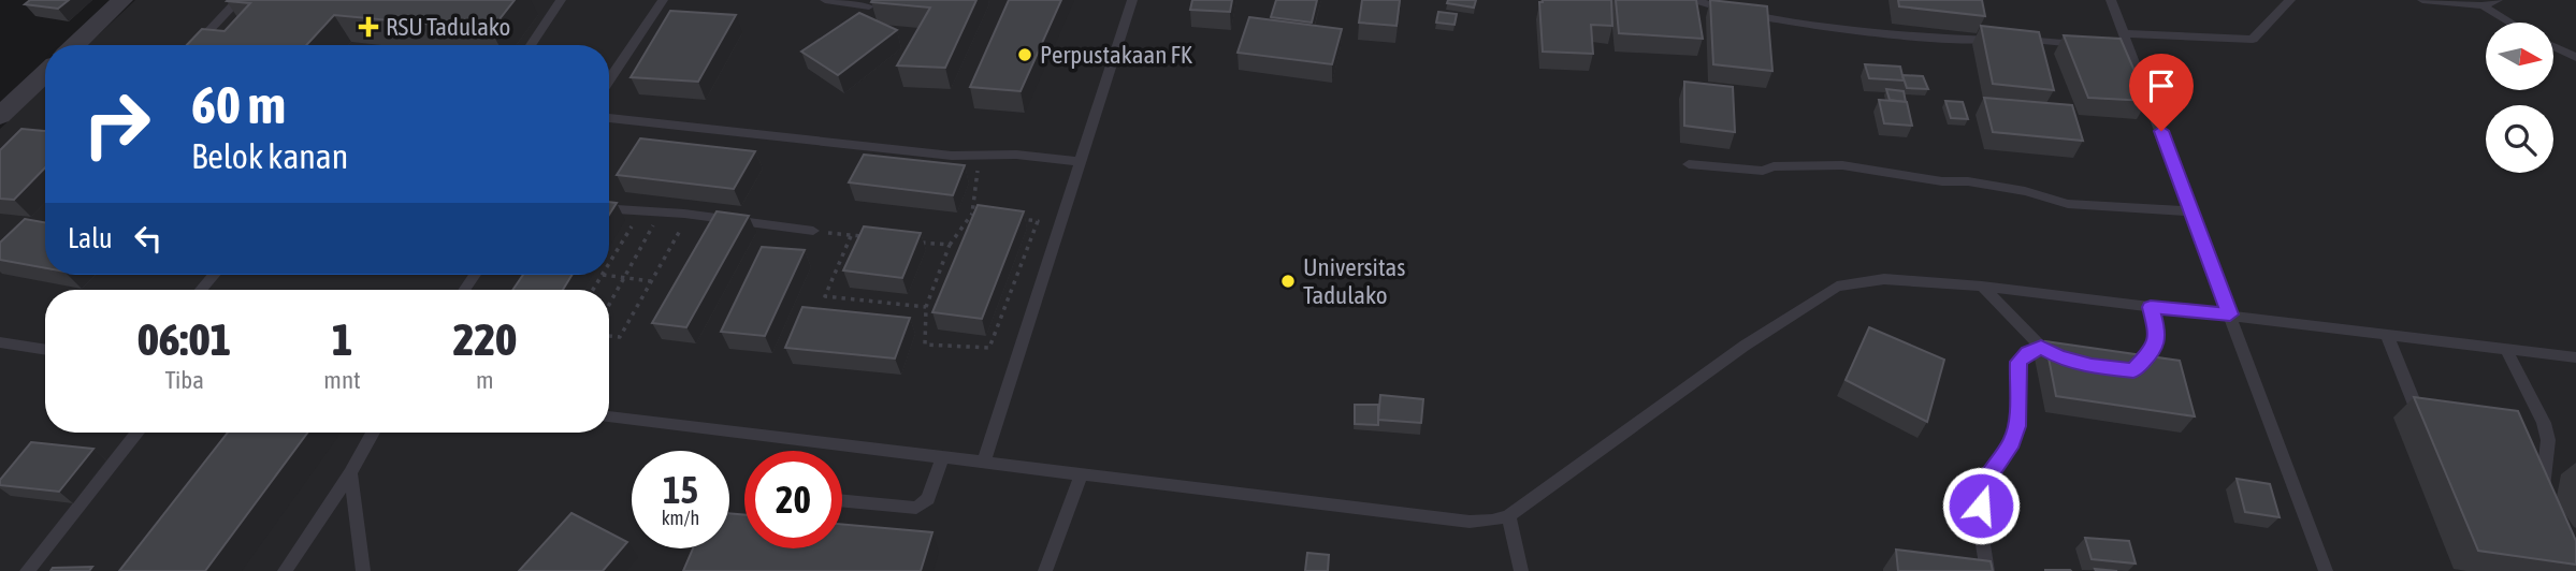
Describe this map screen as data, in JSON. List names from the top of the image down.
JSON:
{
  "places": {
    "health": ["RSU Tadulako"],
    "other": ["Perpustakaan FK", "Universitas Tadulako"]
  },
  "north": "right",
  "page": {
    "turn": ["60 m", "Belok kanan"],
    "then": "Lalu",
    "eta": [
      "06:01",
      "Tiba",
      "1",
      "mnt",
      "220",
      "m"
    ],
    "speed": "15 km/h",
    "limit": "20"
  }
}
